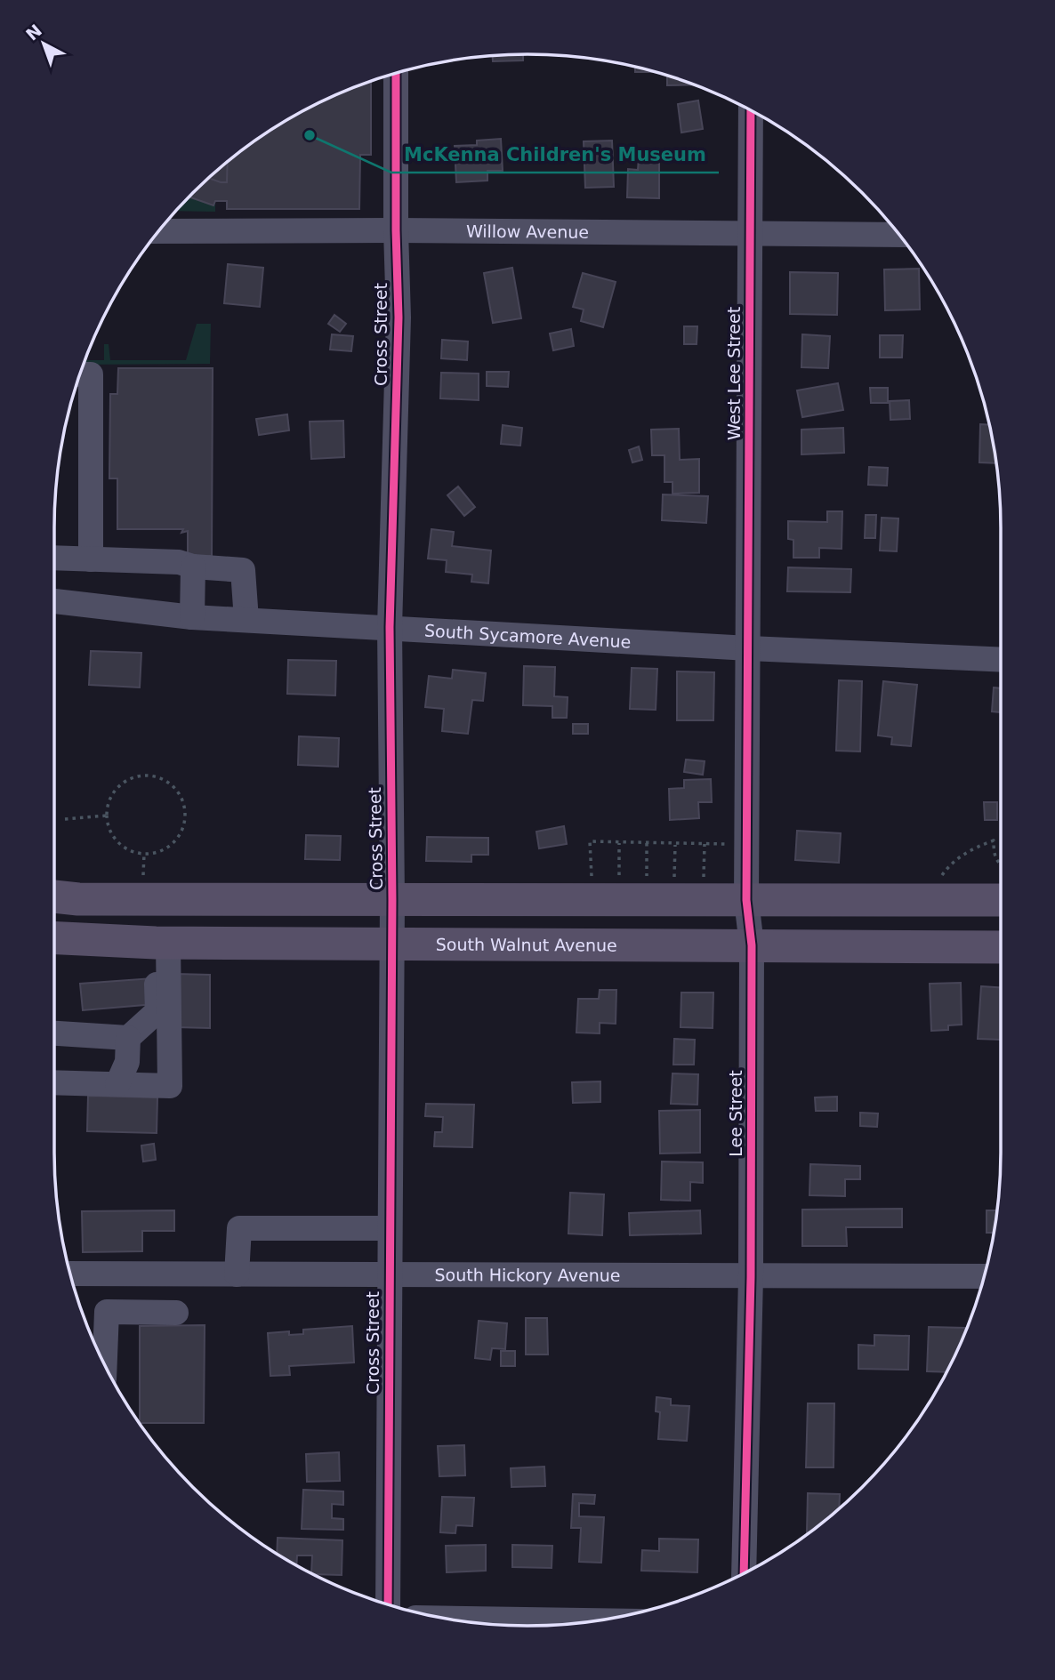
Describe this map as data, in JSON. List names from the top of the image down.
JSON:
{
  "streets": {
    "main road": ["South Walnut Avenue"],
    "street": [
      "Willow Avenue",
      "Cross Street",
      "West Lee Street",
      "South Sycamore Avenue",
      "Lee Street",
      "South Hickory Avenue"
    ]
  },
  "crossings": [
    ["Willow Avenue", "Cross Street"],
    ["Willow Avenue", "West Lee Street"],
    ["Cross Street", "South Sycamore Avenue"],
    ["Cross Street", "South Walnut Avenue"],
    ["Cross Street", "South Hickory Avenue"],
    ["West Lee Street", "South Sycamore Avenue"],
    ["West Lee Street", "Lee Street"],
    ["South Sycamore Avenue", "Lee Street"],
    ["South Walnut Avenue", "Lee Street"],
    ["Lee Street", "South Hickory Avenue"]
  ],
  "places": ["McKenna Children's Museum"],
  "north": "top left"
}
